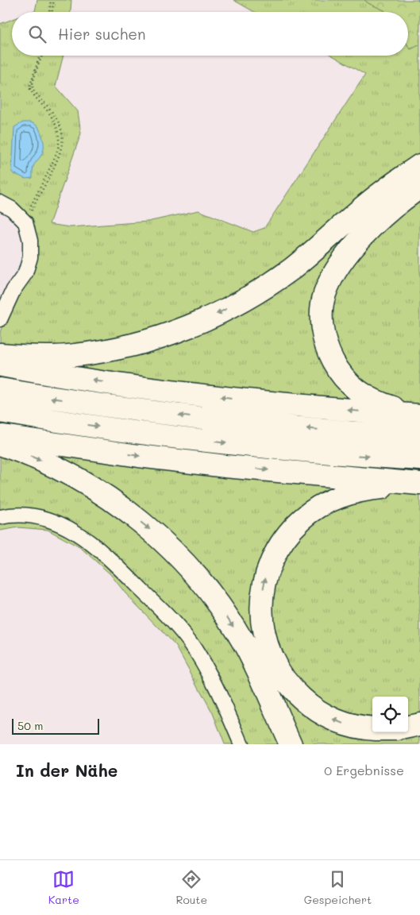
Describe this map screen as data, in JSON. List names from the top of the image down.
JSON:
{
  "scale_bar": "50 m",
  "page": {
    "search": "Hier suchen",
    "scale": "50 m",
    "heading": ["In der Nähe", "0 Ergebnisse"],
    "nav": ["Karte", "Route", "Gespeichert"]
  }
}
